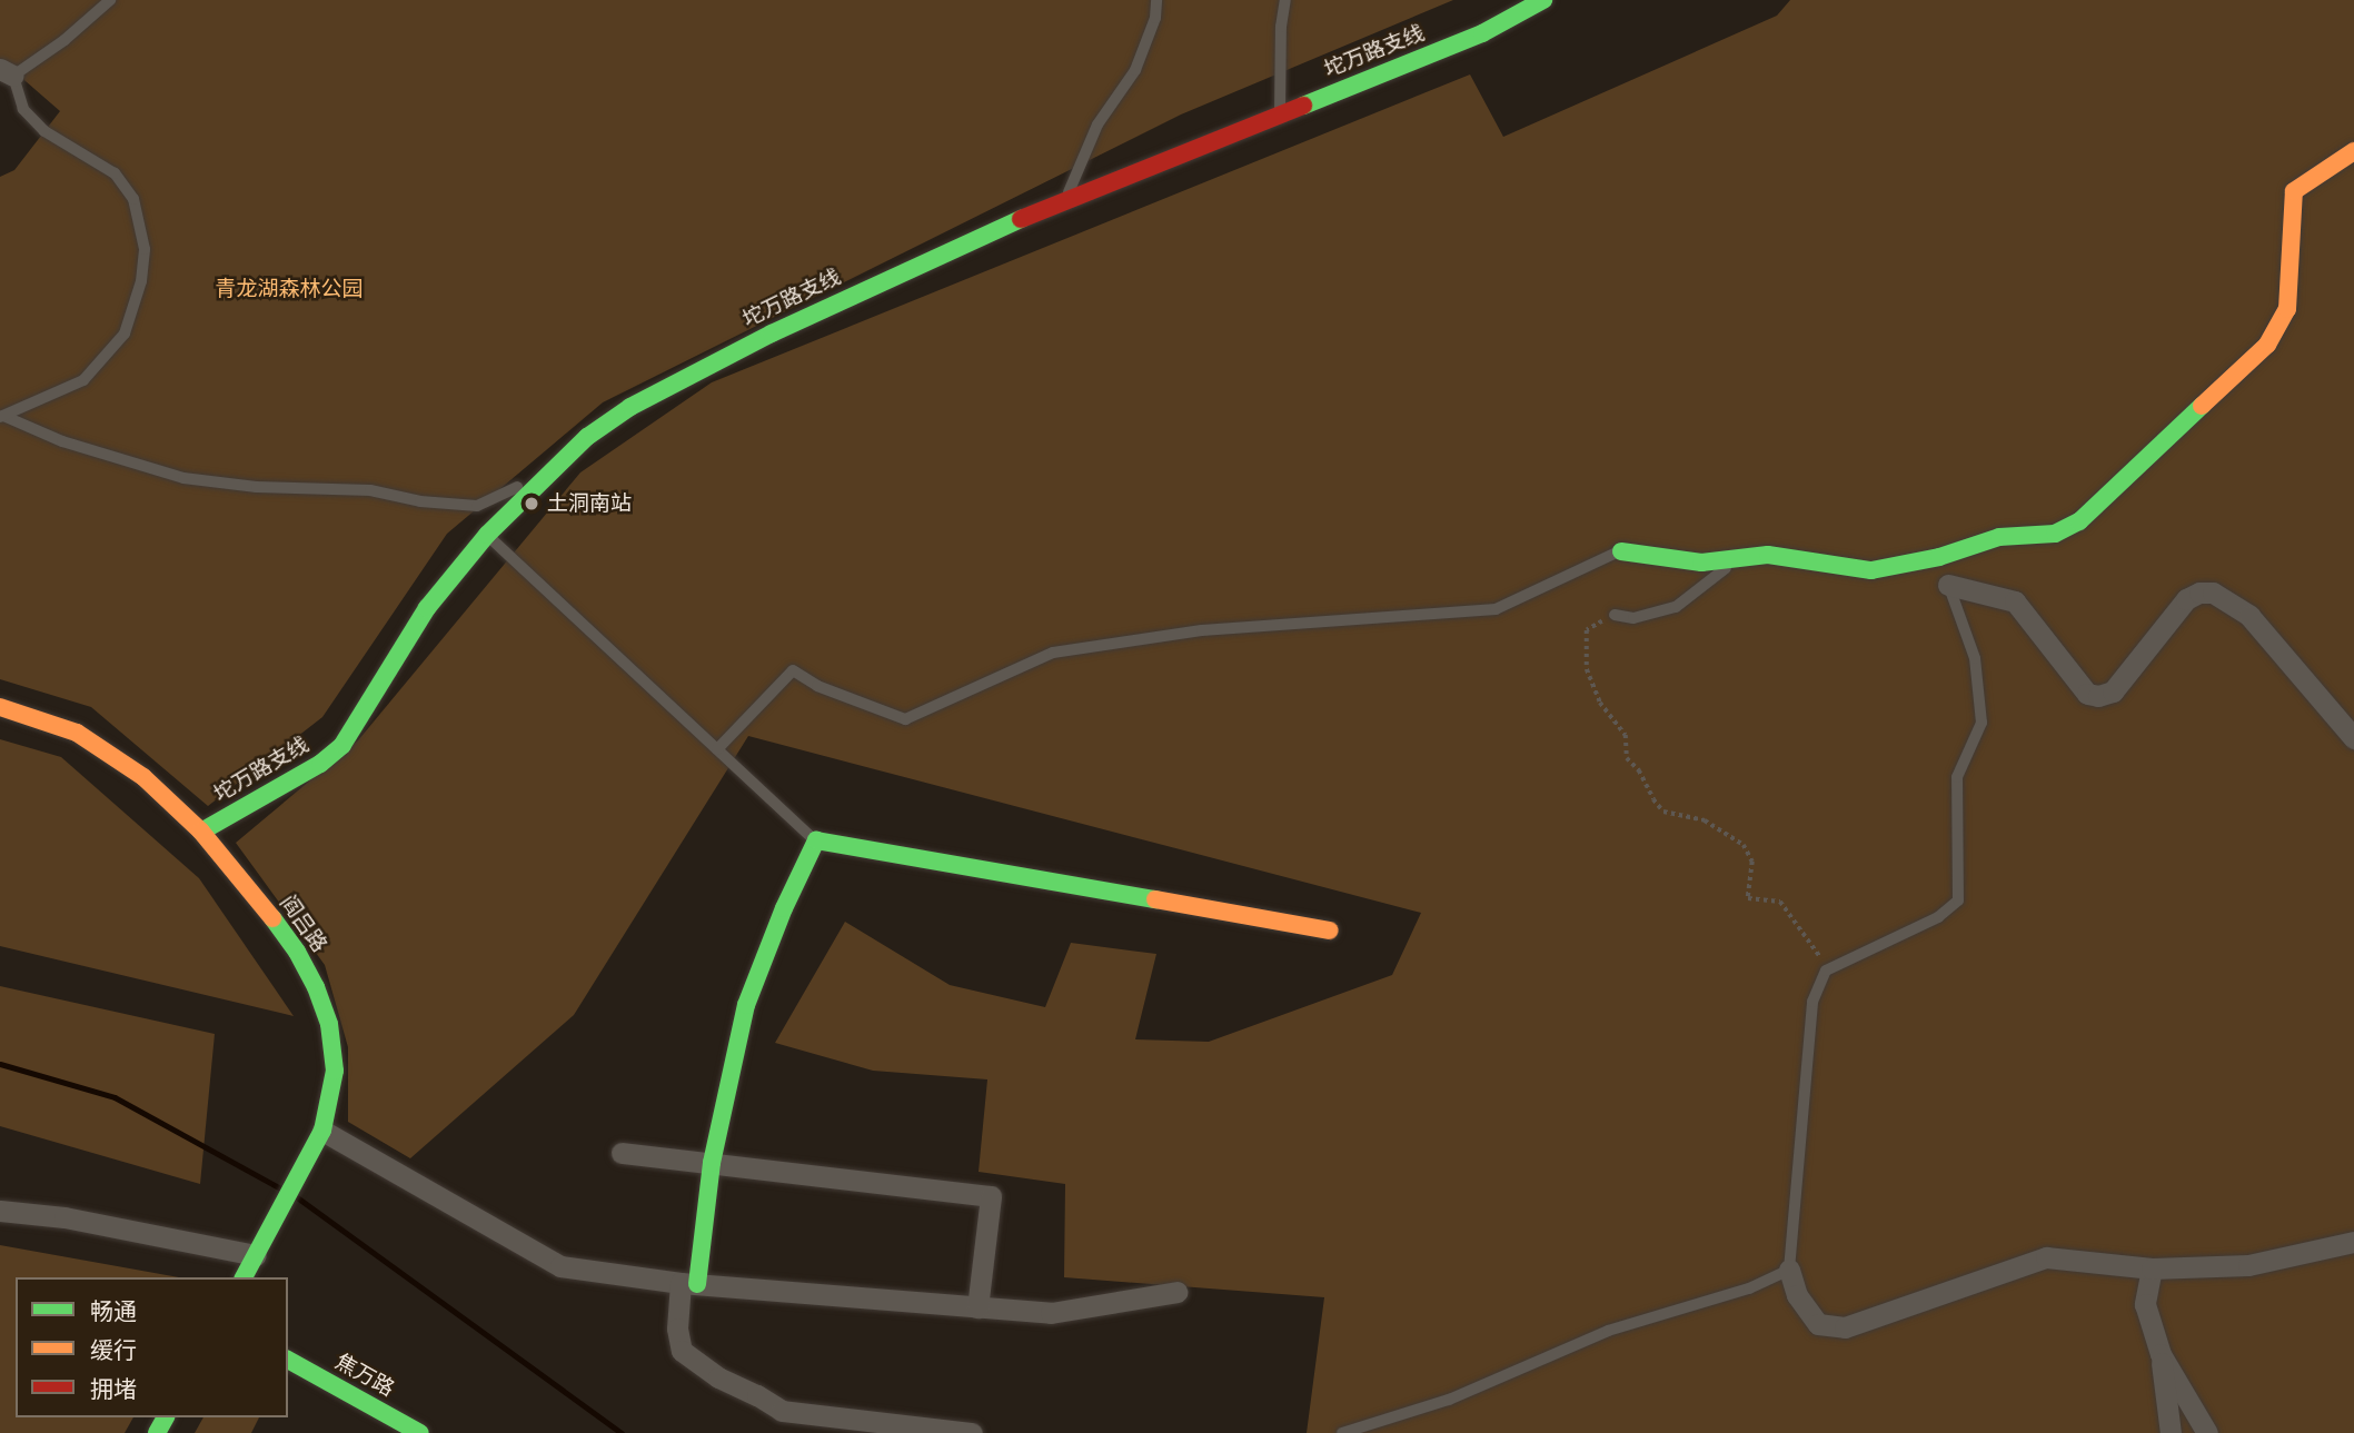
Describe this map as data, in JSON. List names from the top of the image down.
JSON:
{
  "streets": {
    "main road": ["坨万路支线", "阎吕路", "焦万路"]
  },
  "crossings": [
    ["坨万路支线", "阎吕路"]
  ],
  "parks": ["青龙湖森林公园"],
  "places": ["土洞南站"],
  "legend": ["畅通", "缓行", "拥堵"]
}
